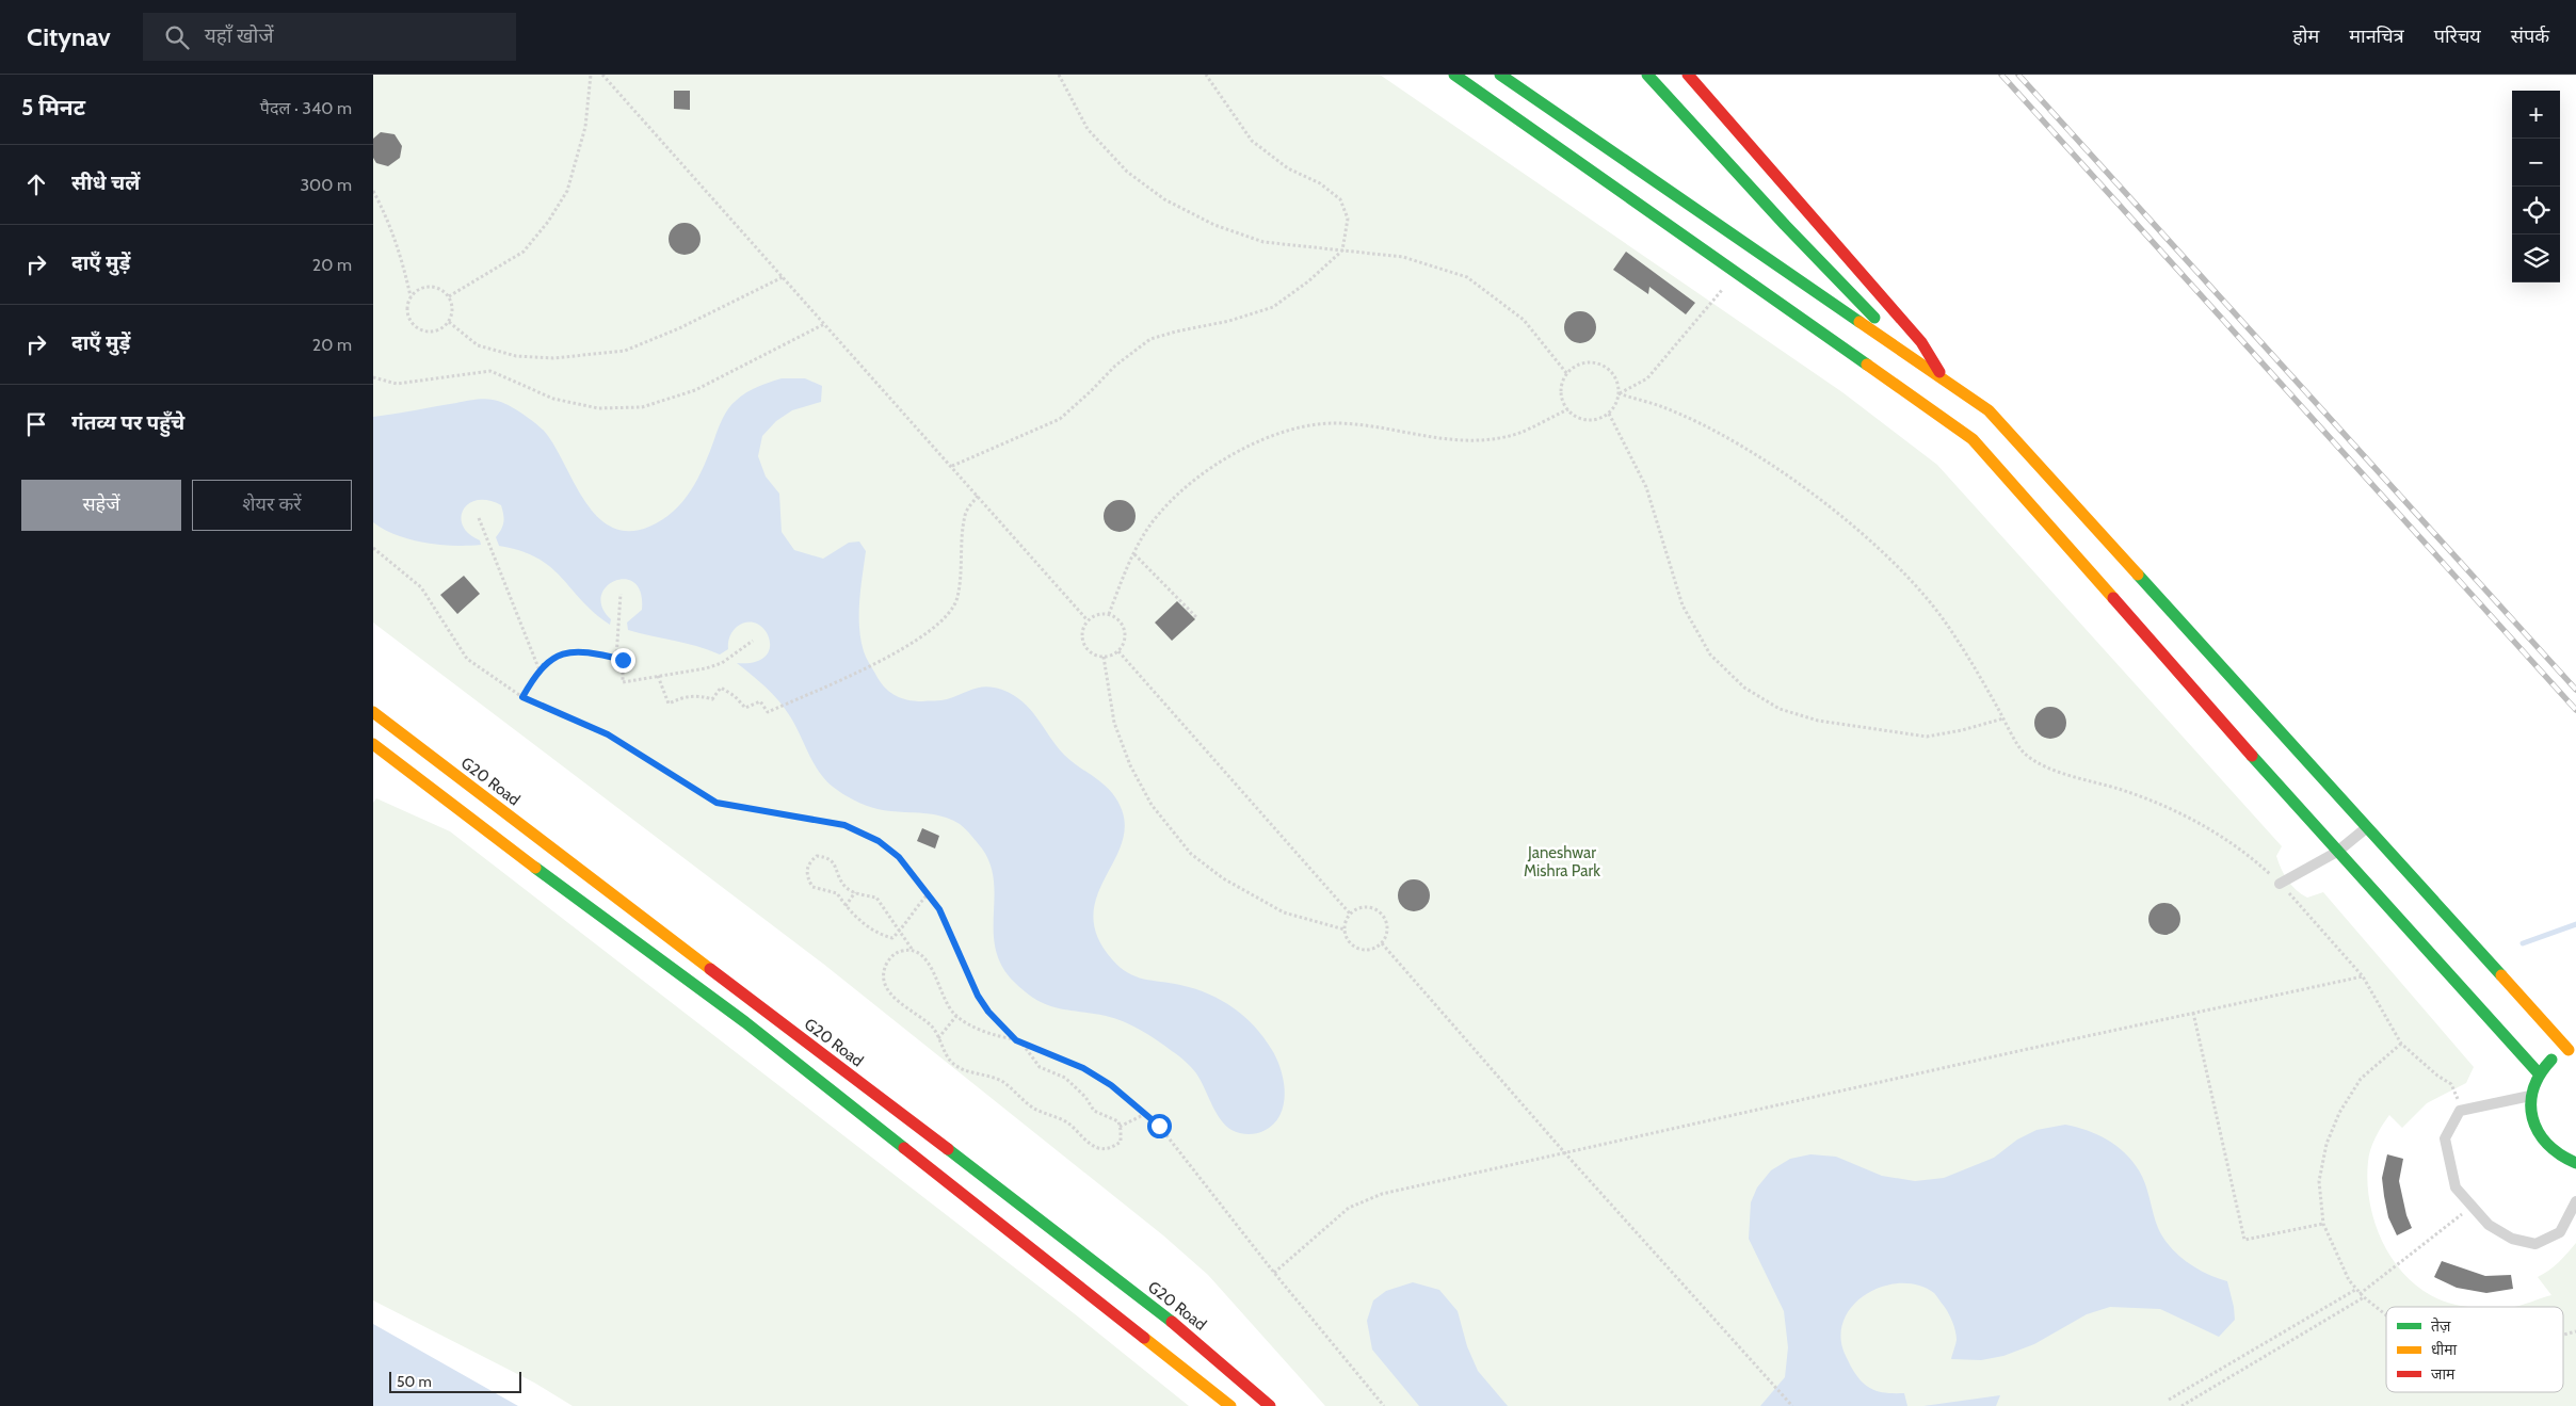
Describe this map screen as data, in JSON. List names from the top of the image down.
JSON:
{
  "streets": {
    "street": ["G20 Road"]
  },
  "parks": ["Janeshwar Mishra Park"],
  "legend": ["तेज़", "धीमा", "जाम"],
  "scale_bar": "50 m",
  "page": {
    "header": "Citynav",
    "search": "यहाँ खोजें",
    "nav": [
      "होम",
      "मानचित्र",
      "परिचय",
      "संपर्क"
    ],
    "heading": ["5 मिनट", "पैदल · 340 m"],
    "map_buttons": ["+", "−"],
    "list": [
      ["सीधे चलें", "300 m"],
      ["दाएँ मुड़ें", "20 m"],
      ["दाएँ मुड़ें", "20 m"],
      "गंतव्य पर पहुँचे"
    ],
    "buttons": ["सहेजें", "शेयर करें"],
    "scale": "50 m"
  }
}
